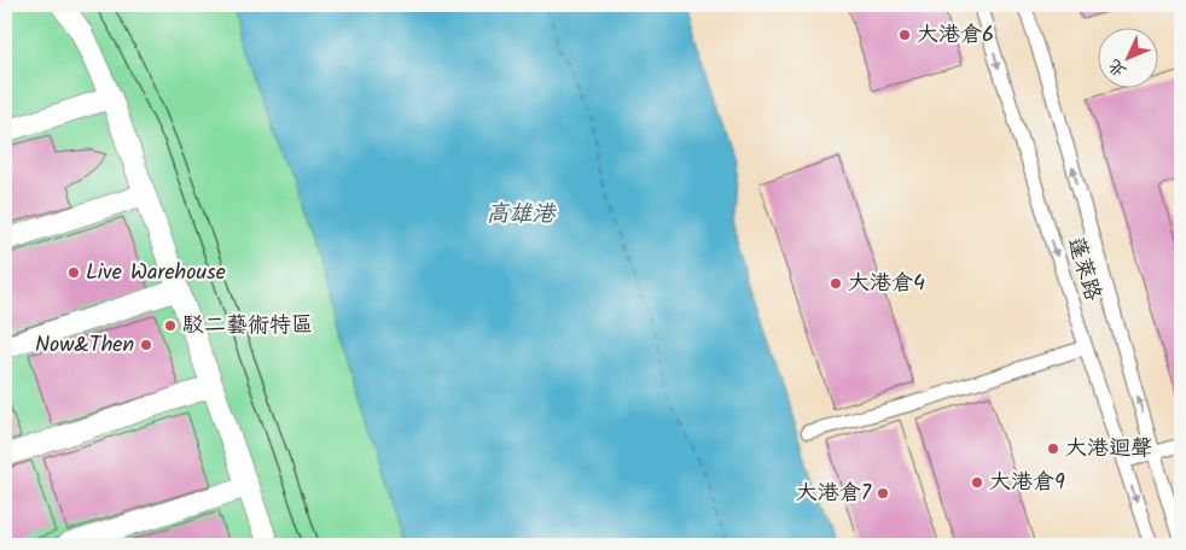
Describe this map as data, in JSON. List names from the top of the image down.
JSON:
{
  "streets": {
    "lane": ["蓬萊路"]
  },
  "water": ["高雄港"],
  "places": [
    "大港倉6",
    "Live Warehouse",
    "大港倉4",
    "駁二藝術特區",
    "Now&Then",
    "大港迴聲",
    "大港倉9",
    "大港倉7"
  ],
  "north": "bottom left"
}
